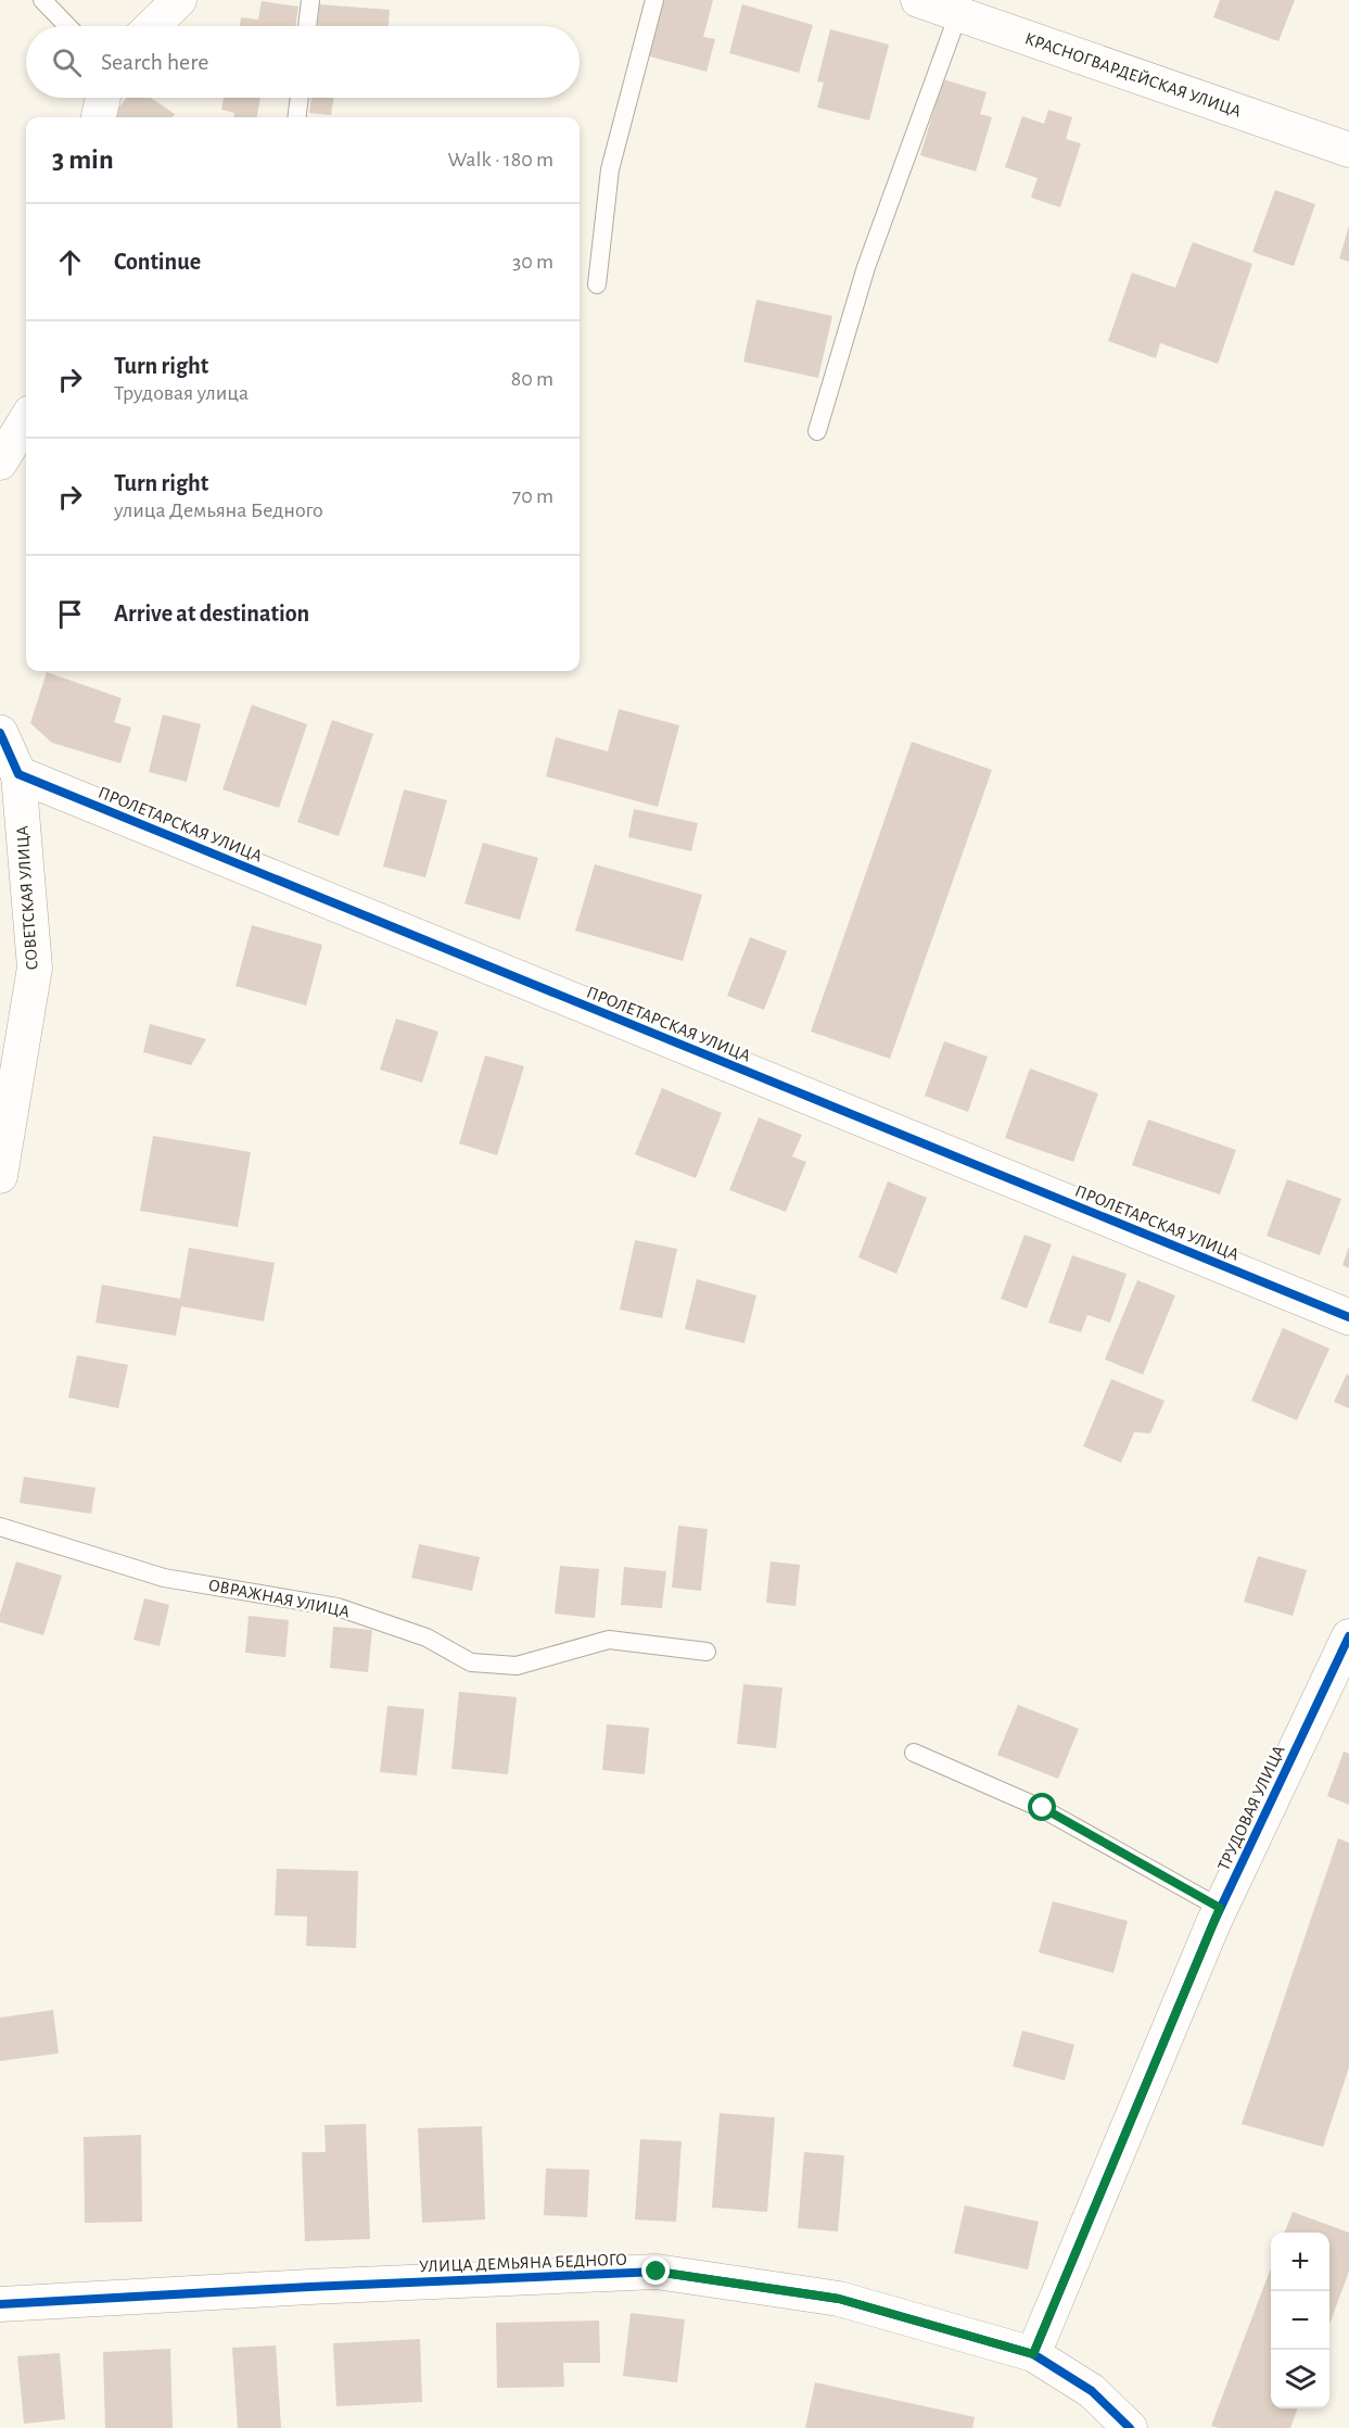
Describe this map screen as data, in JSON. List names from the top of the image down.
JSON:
{
  "streets": {
    "street": [
      "КРАСНОГВАРДЕЙСКАЯ УЛИЦА",
      "ПРОЛЕТАРСКАЯ УЛИЦА",
      "СОВЕТСКАЯ УЛИЦА",
      "ТРУДОВАЯ УЛИЦА",
      "УЛИЦА ДЕМЬЯНА БЕДНОГО"
    ],
    "lane": ["ОВРАЖНАЯ УЛИЦА"]
  },
  "crossings": [
    ["ПРОЛЕТАРСКАЯ УЛИЦА", "СОВЕТСКАЯ УЛИЦА"],
    ["ТРУДОВАЯ УЛИЦА", "УЛИЦА ДЕМЬЯНА БЕДНОГО"]
  ],
  "page": {
    "search": "Search here",
    "heading": ["3 min", "Walk · 180 m"],
    "list": [
      ["Continue", "30 m"],
      ["Turn right", "Трудовая улица", "80 m"],
      ["Turn right", "улица Демьяна Бедного", "70 m"],
      "Arrive at destination"
    ],
    "map_buttons": ["+", "−"]
  }
}
